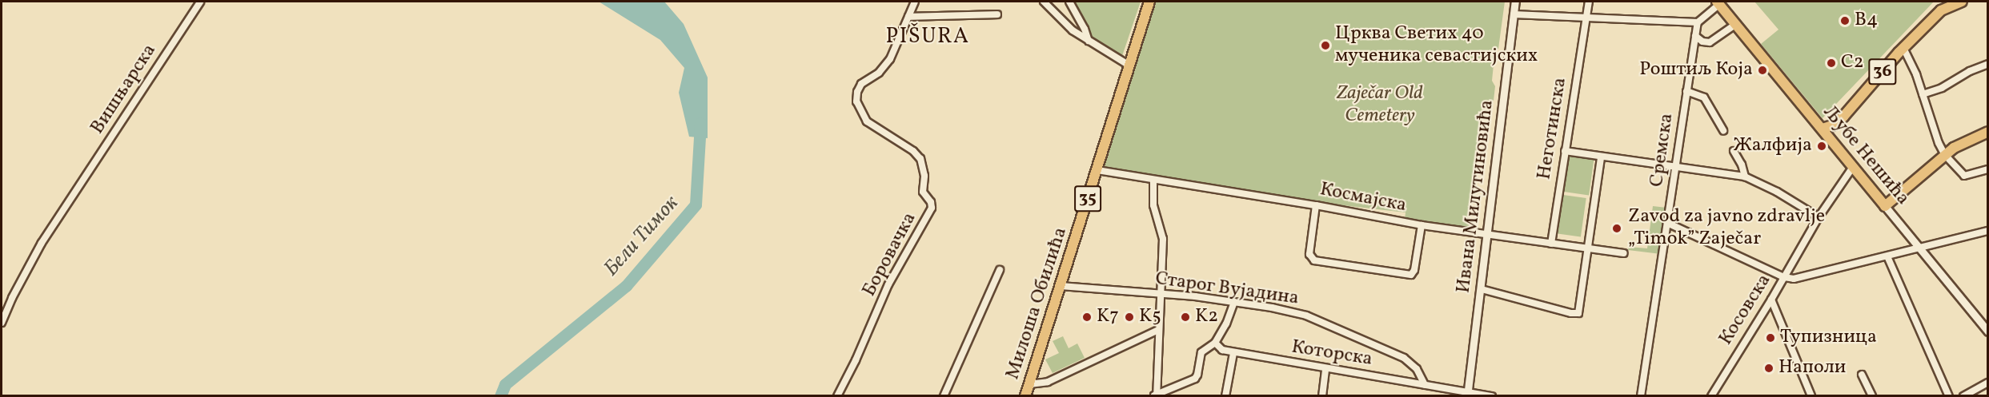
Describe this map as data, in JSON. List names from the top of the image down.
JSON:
{
  "streets": {
    "main road": [
      "36",
      "Љубе Нешића",
      "35",
      "Милоша Обилића"
    ],
    "street": [
      "Вишњарска",
      "Неготинска",
      "Сремска",
      "Ивана Милутиновића",
      "Космајска",
      "Боровачка",
      "Старог Вујадина",
      "Косовска",
      "Которска"
    ]
  },
  "crossings": [
    ["36", "Љубе Нешића"],
    ["Неготинска", "Космајска"],
    ["Љубе Нешића", "Косовска"],
    ["Ивана Милутиновића", "Космајска"],
    ["Ивана Милутиновића", "Которска"],
    ["Космајска", "Милоша Обилића"],
    ["Старог Вујадина", "Милоша Обилића"],
    ["Старог Вујадина", "Которска"]
  ],
  "districts": ["PIŠURA"],
  "water": ["Бели Тимок"],
  "parks": ["Zaječar Old Cemetery"],
  "places": [
    "B4",
    "Црква Светих 40 мученика севастијских",
    "C2",
    "Роштиљ Која",
    "Жалфија",
    "Zavod za javno zdravlje „Timok” Zaječar",
    "K7",
    "K5",
    "K2",
    "Тупизница",
    "Наполи"
  ]
}
